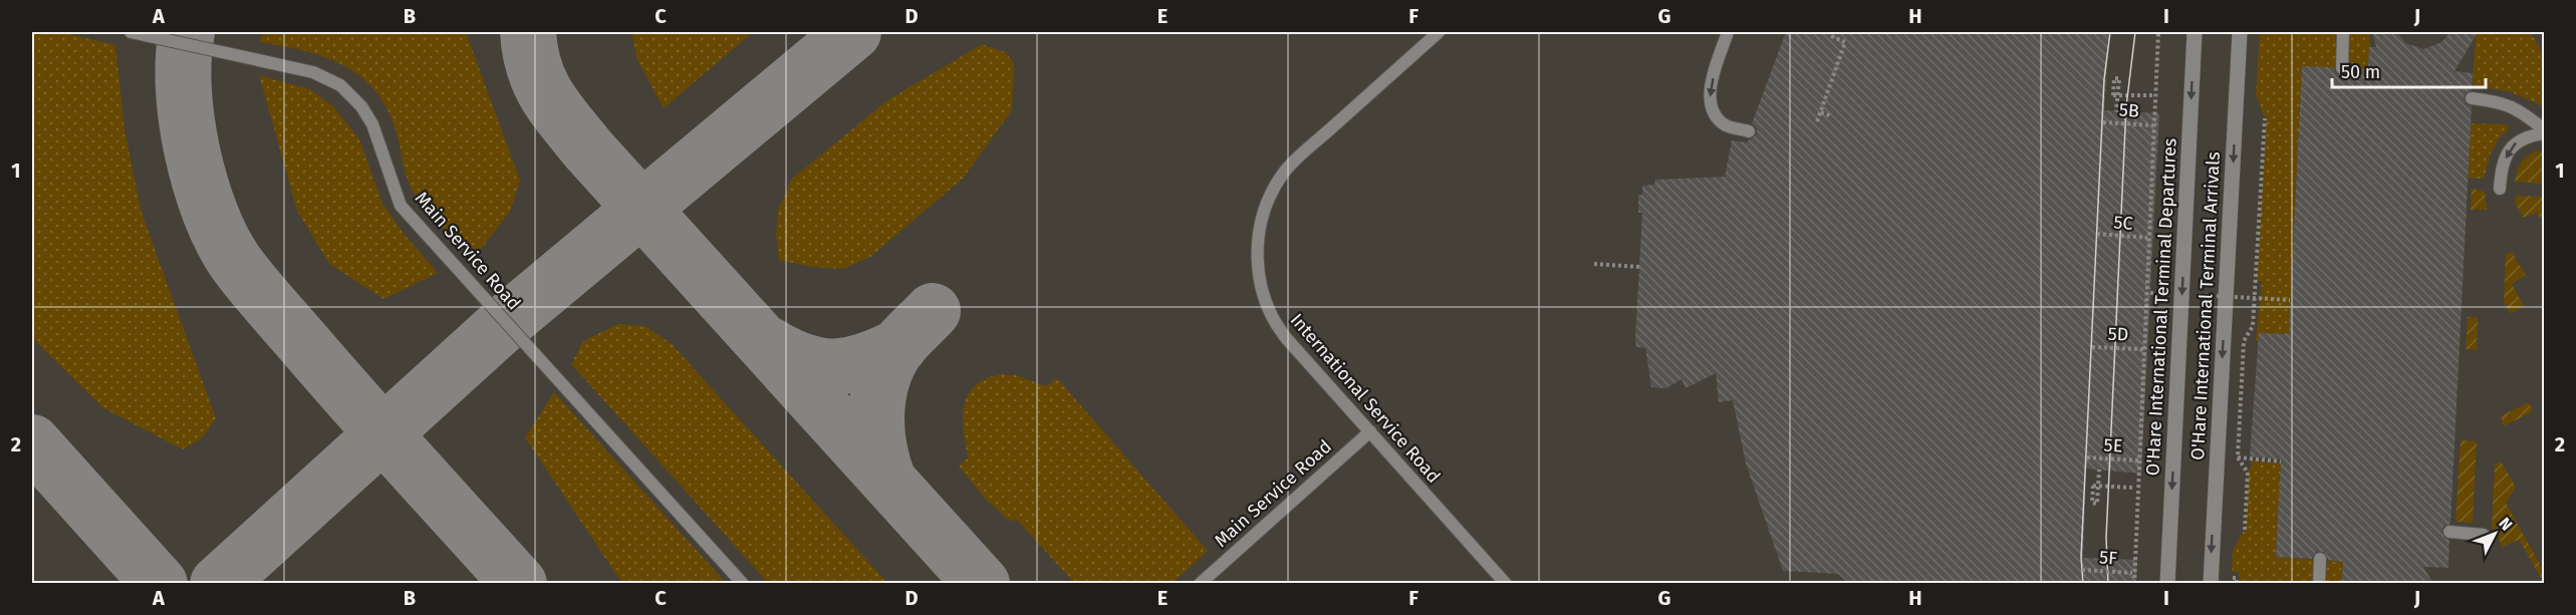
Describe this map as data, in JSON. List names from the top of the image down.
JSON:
{
  "streets": {
    "street": ["O'Hare International Terminal Arrivals", "O'Hare International Terminal Departures"],
    "lane": ["Main Service Road", "International Service Road"],
    "path": [
      "5B",
      "5C",
      "5D",
      "5E",
      "5F"
    ]
  },
  "crossings": [
    ["Main Service Road", "International Service Road"]
  ],
  "one_way": ["O'Hare International Terminal Arrivals", "O'Hare International Terminal Departures"],
  "scale_bar": "50 m",
  "north": "top right",
  "grid": {
    "columns": [
      "A",
      "B",
      "C",
      "D",
      "E",
      "F",
      "G",
      "H",
      "I",
      "J"
    ],
    "rows": ["1", "2"]
  }
}
